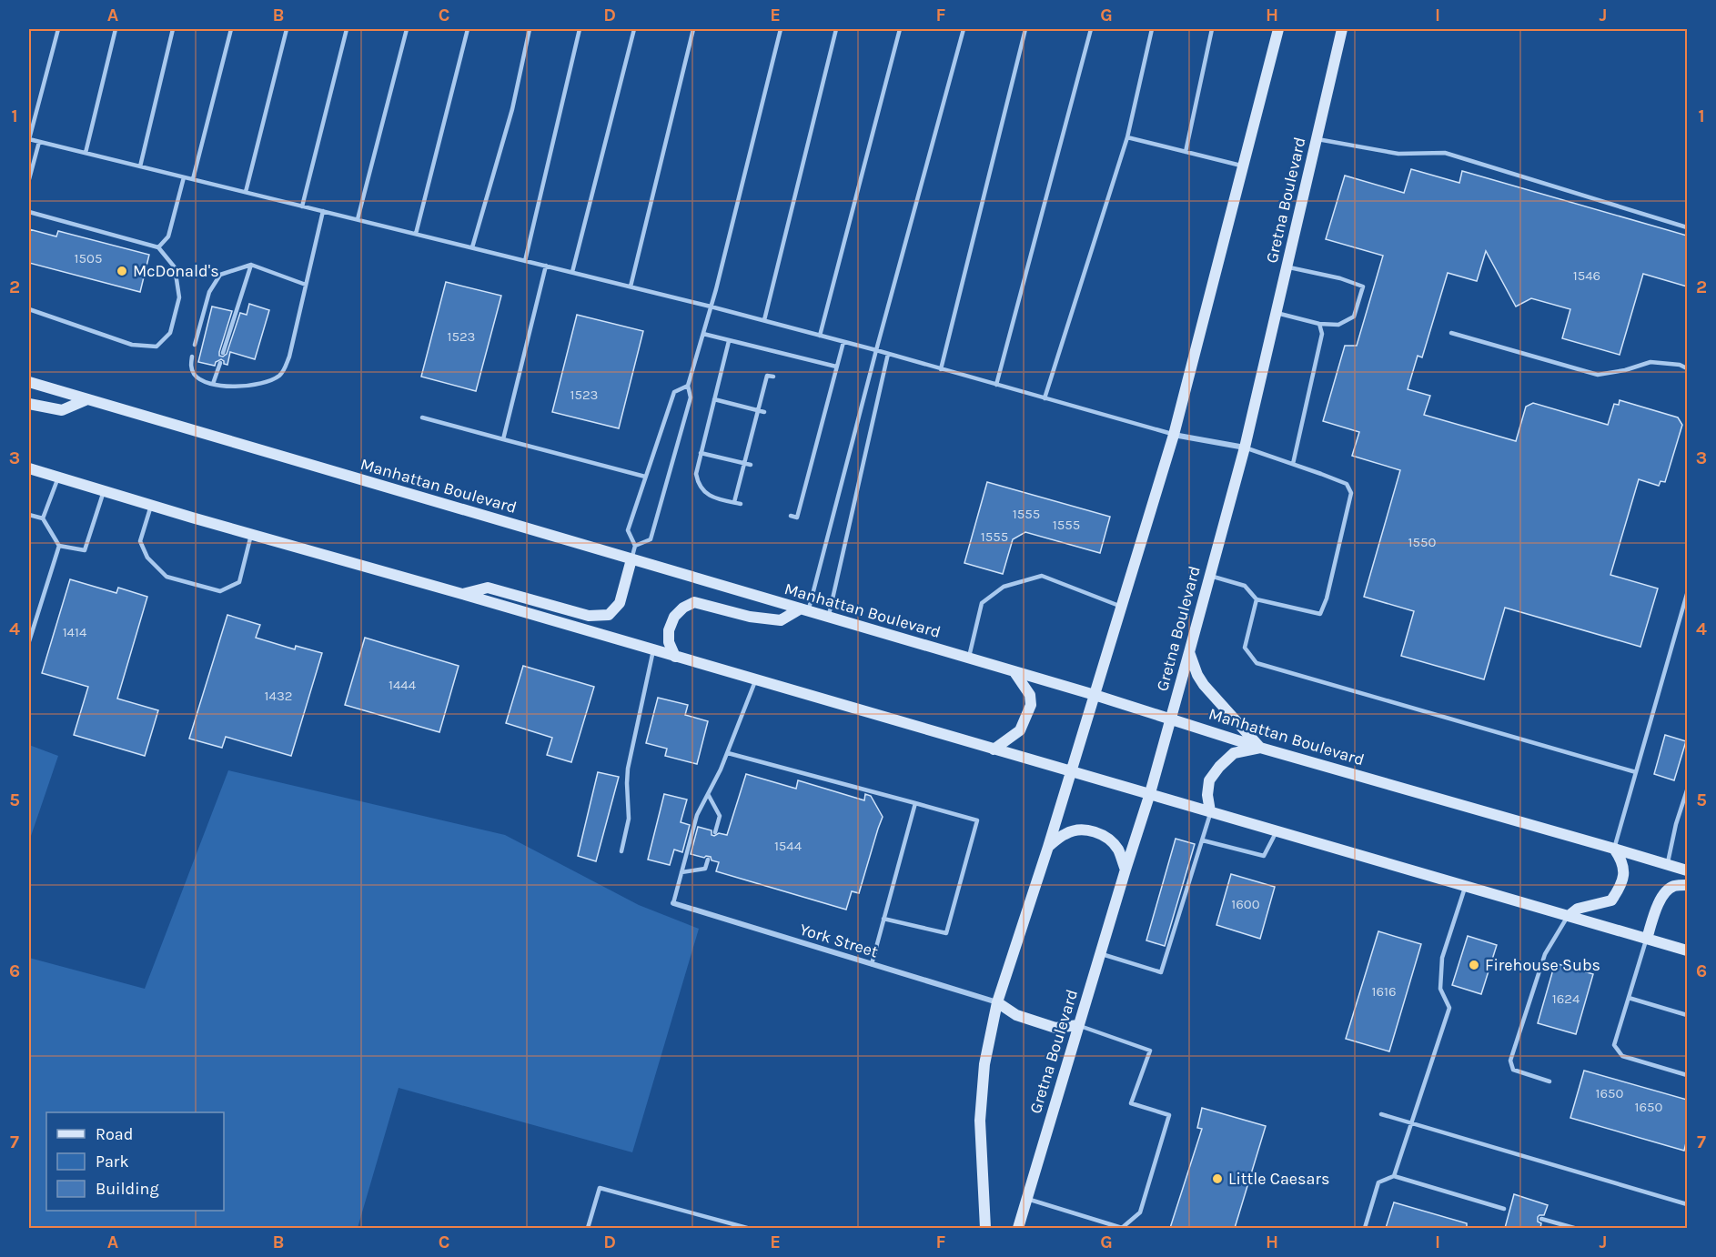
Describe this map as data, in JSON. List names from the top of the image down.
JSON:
{
  "streets": {
    "street": ["Gretna Boulevard", "Manhattan Boulevard", "York Street"]
  },
  "crossings": [
    ["Gretna Boulevard", "Manhattan Boulevard"]
  ],
  "places": ["McDonald's", "Firehouse Subs", "Little Caesars"],
  "house_numbers": [
    "1505",
    "1546",
    "1523",
    "1523",
    "1555",
    "1555",
    "1555",
    "1550",
    "1414",
    "1444",
    "1432",
    "1544",
    "1600",
    "1616",
    "1624",
    "1650",
    "1650"
  ],
  "legend": ["Road", "Park", "Building"],
  "grid": {
    "columns": [
      "A",
      "B",
      "C",
      "D",
      "E",
      "F",
      "G",
      "H",
      "I",
      "J"
    ],
    "rows": [
      "1",
      "2",
      "3",
      "4",
      "5",
      "6",
      "7"
    ]
  }
}
